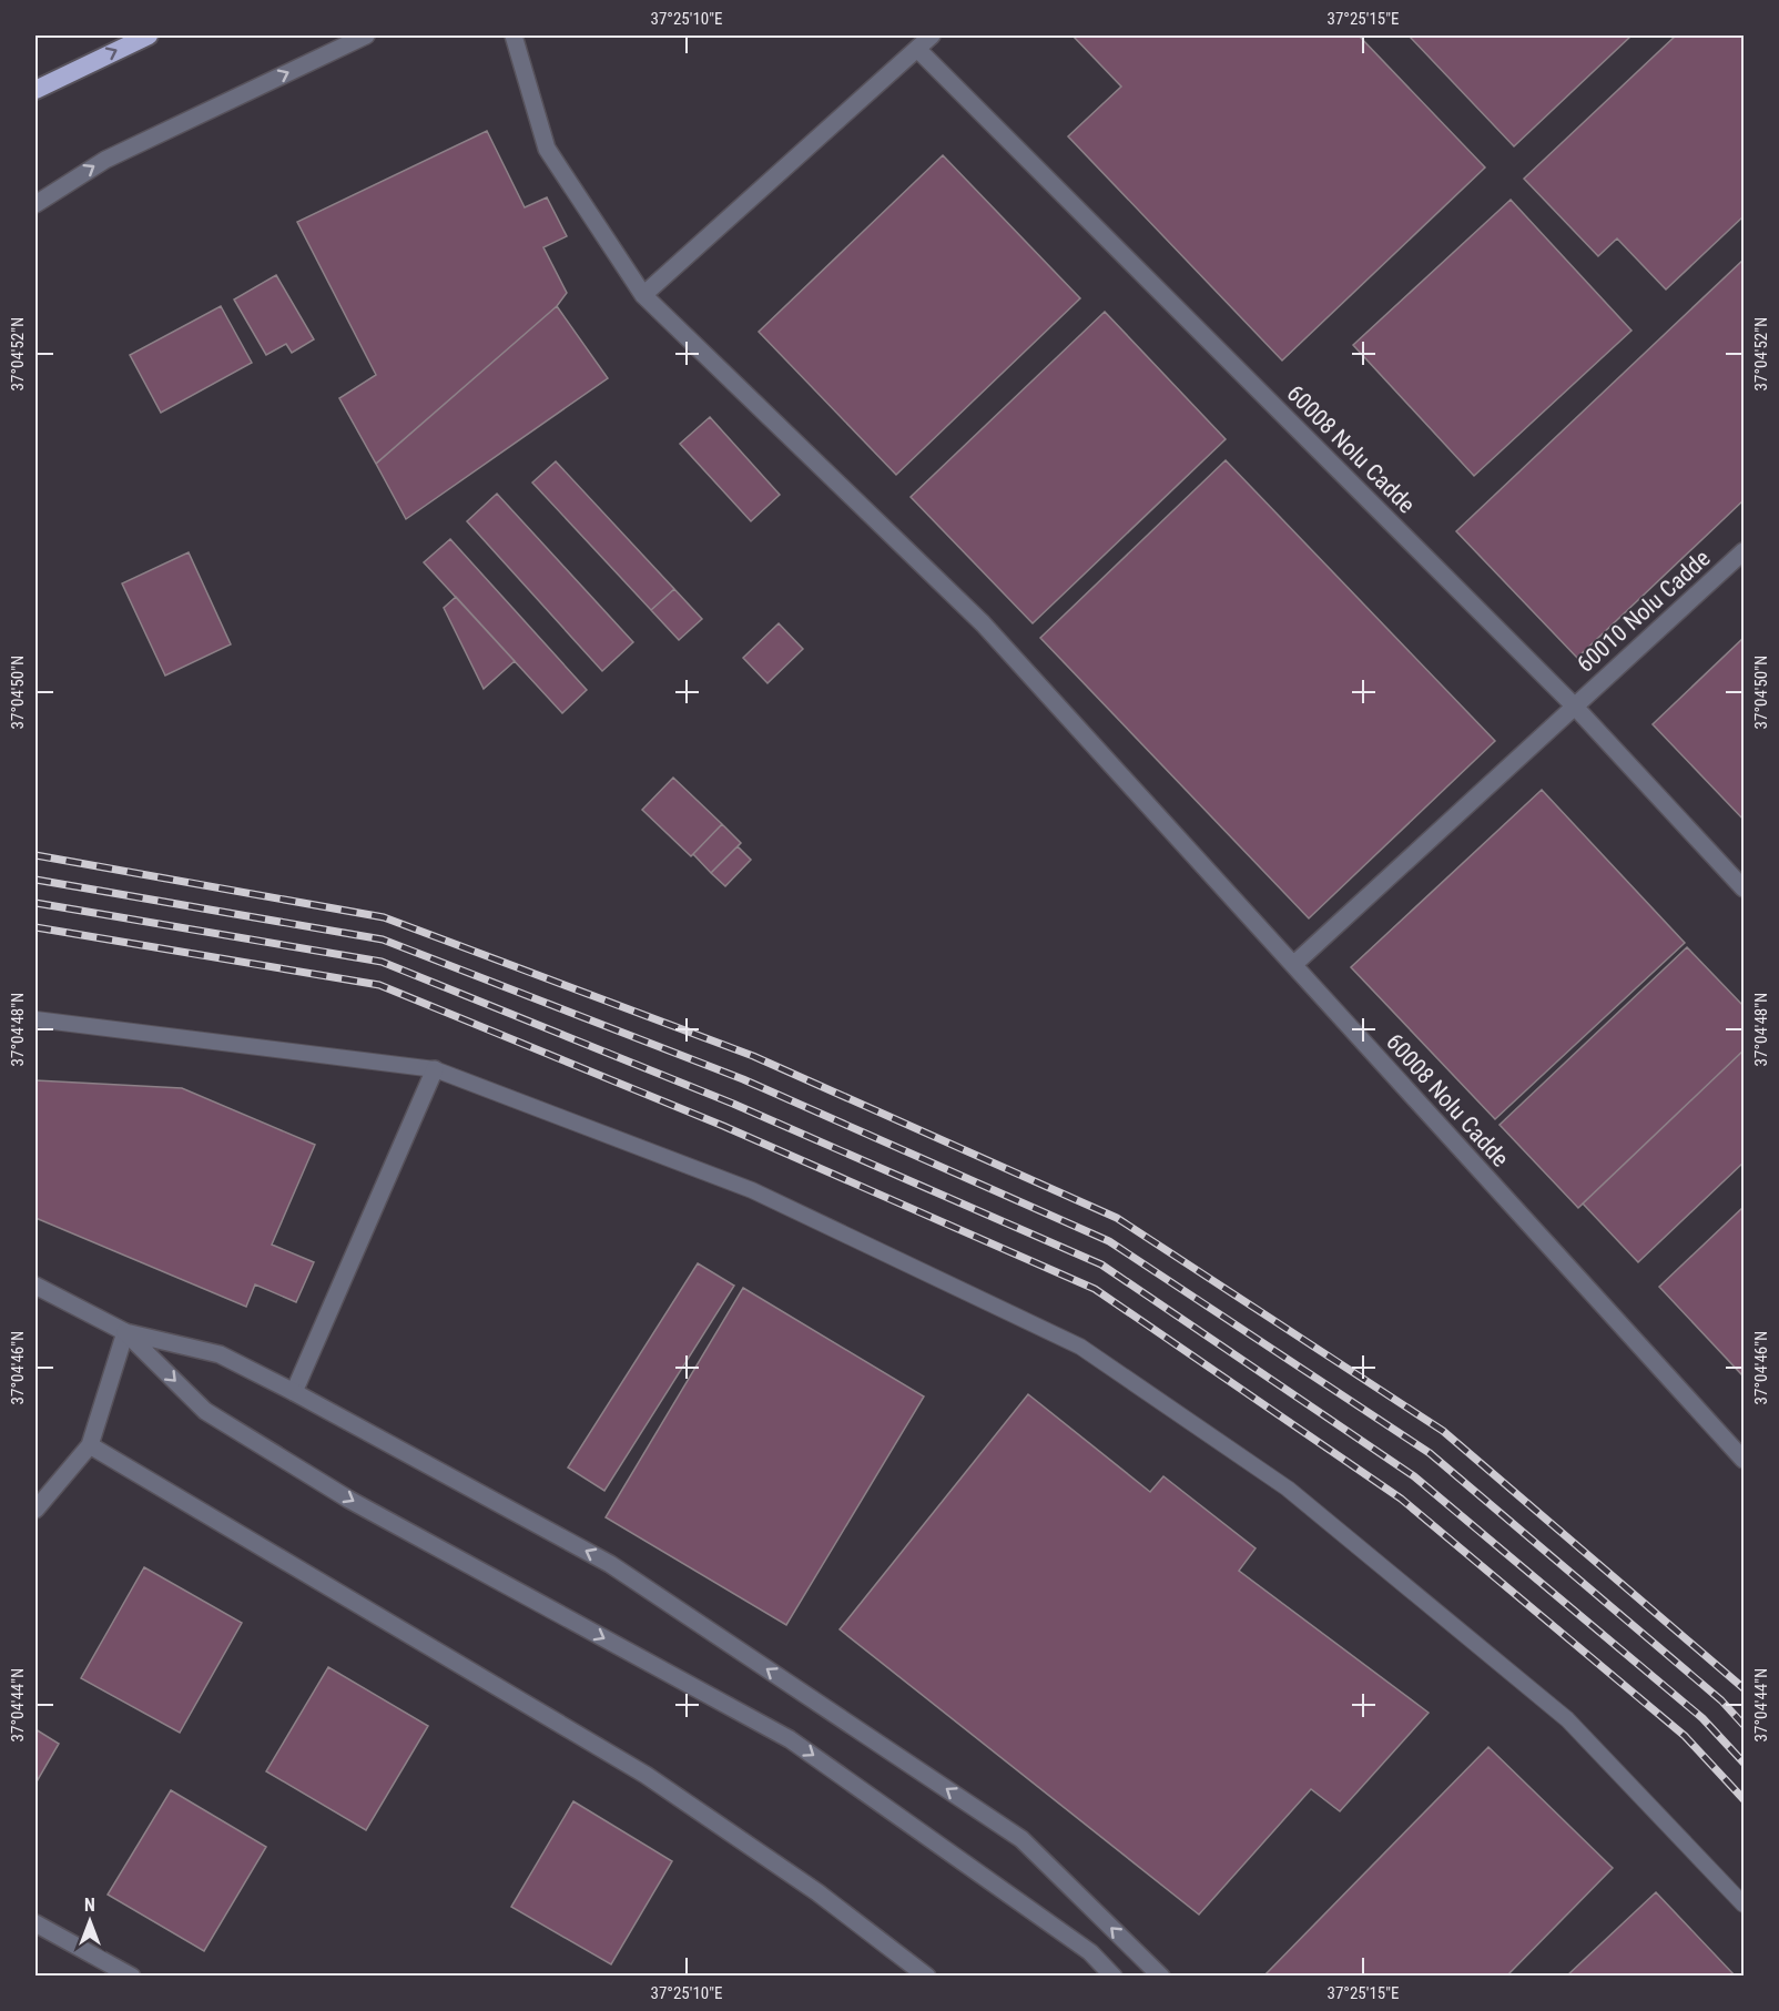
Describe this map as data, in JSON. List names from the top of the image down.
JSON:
{
  "streets": {
    "street": ["60008 Nolu Cadde", "60010 Nolu Cadde"]
  },
  "crossings": [
    ["60008 Nolu Cadde", "60010 Nolu Cadde"]
  ],
  "north": "top",
  "coordinates": [
    "37°25'10\"E",
    "37°25'15\"E",
    "37°04'52\"N",
    "37°04'50\"N",
    "37°04'48\"N",
    "37°04'46\"N",
    "37°04'44\"N"
  ]
}
